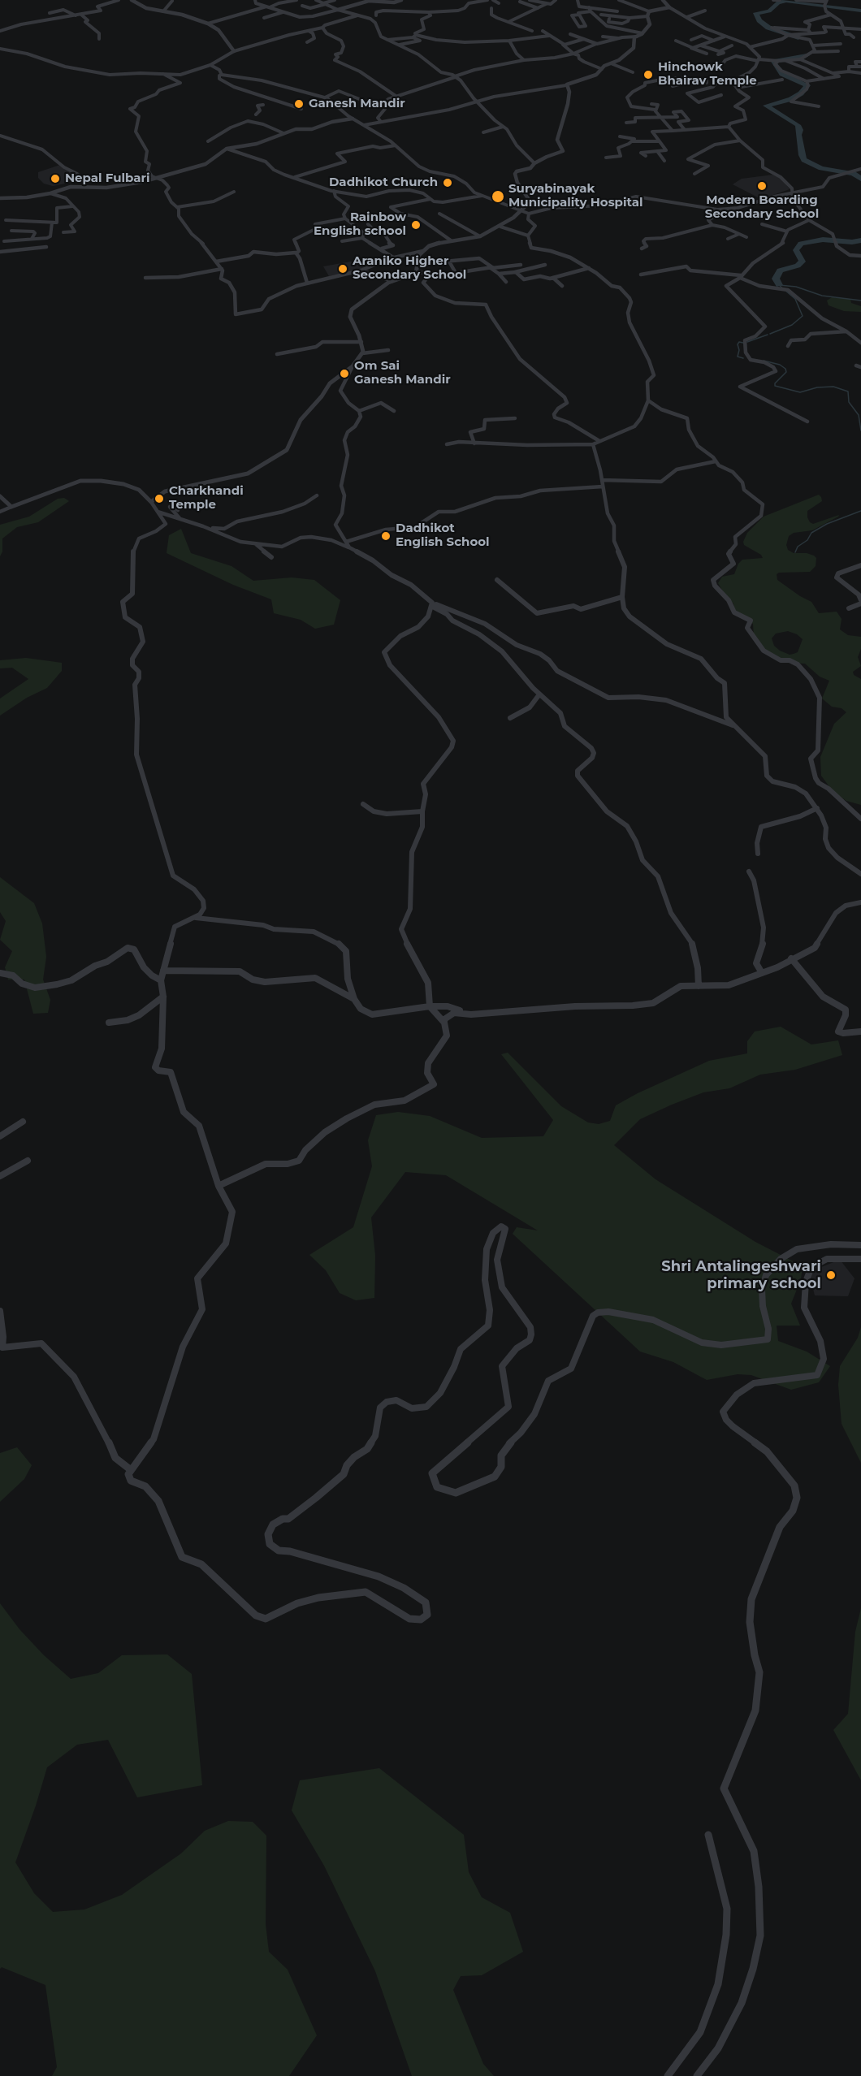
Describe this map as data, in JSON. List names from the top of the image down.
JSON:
{
  "places": [
    "Hinchowk Bhairav Temple",
    "Ganesh Mandir",
    "Nepal Fulbari",
    "Dadhikot Church",
    "Modern Boarding Secondary School",
    "Suryabinayak Municipality Hospital",
    "Rainbow English school",
    "Araniko Higher Secondary School",
    "Om Sai Ganesh Mandir",
    "Charkhandi Temple",
    "Dadhikot English School",
    "Shri Antalingeshwari primary school"
  ]
}
